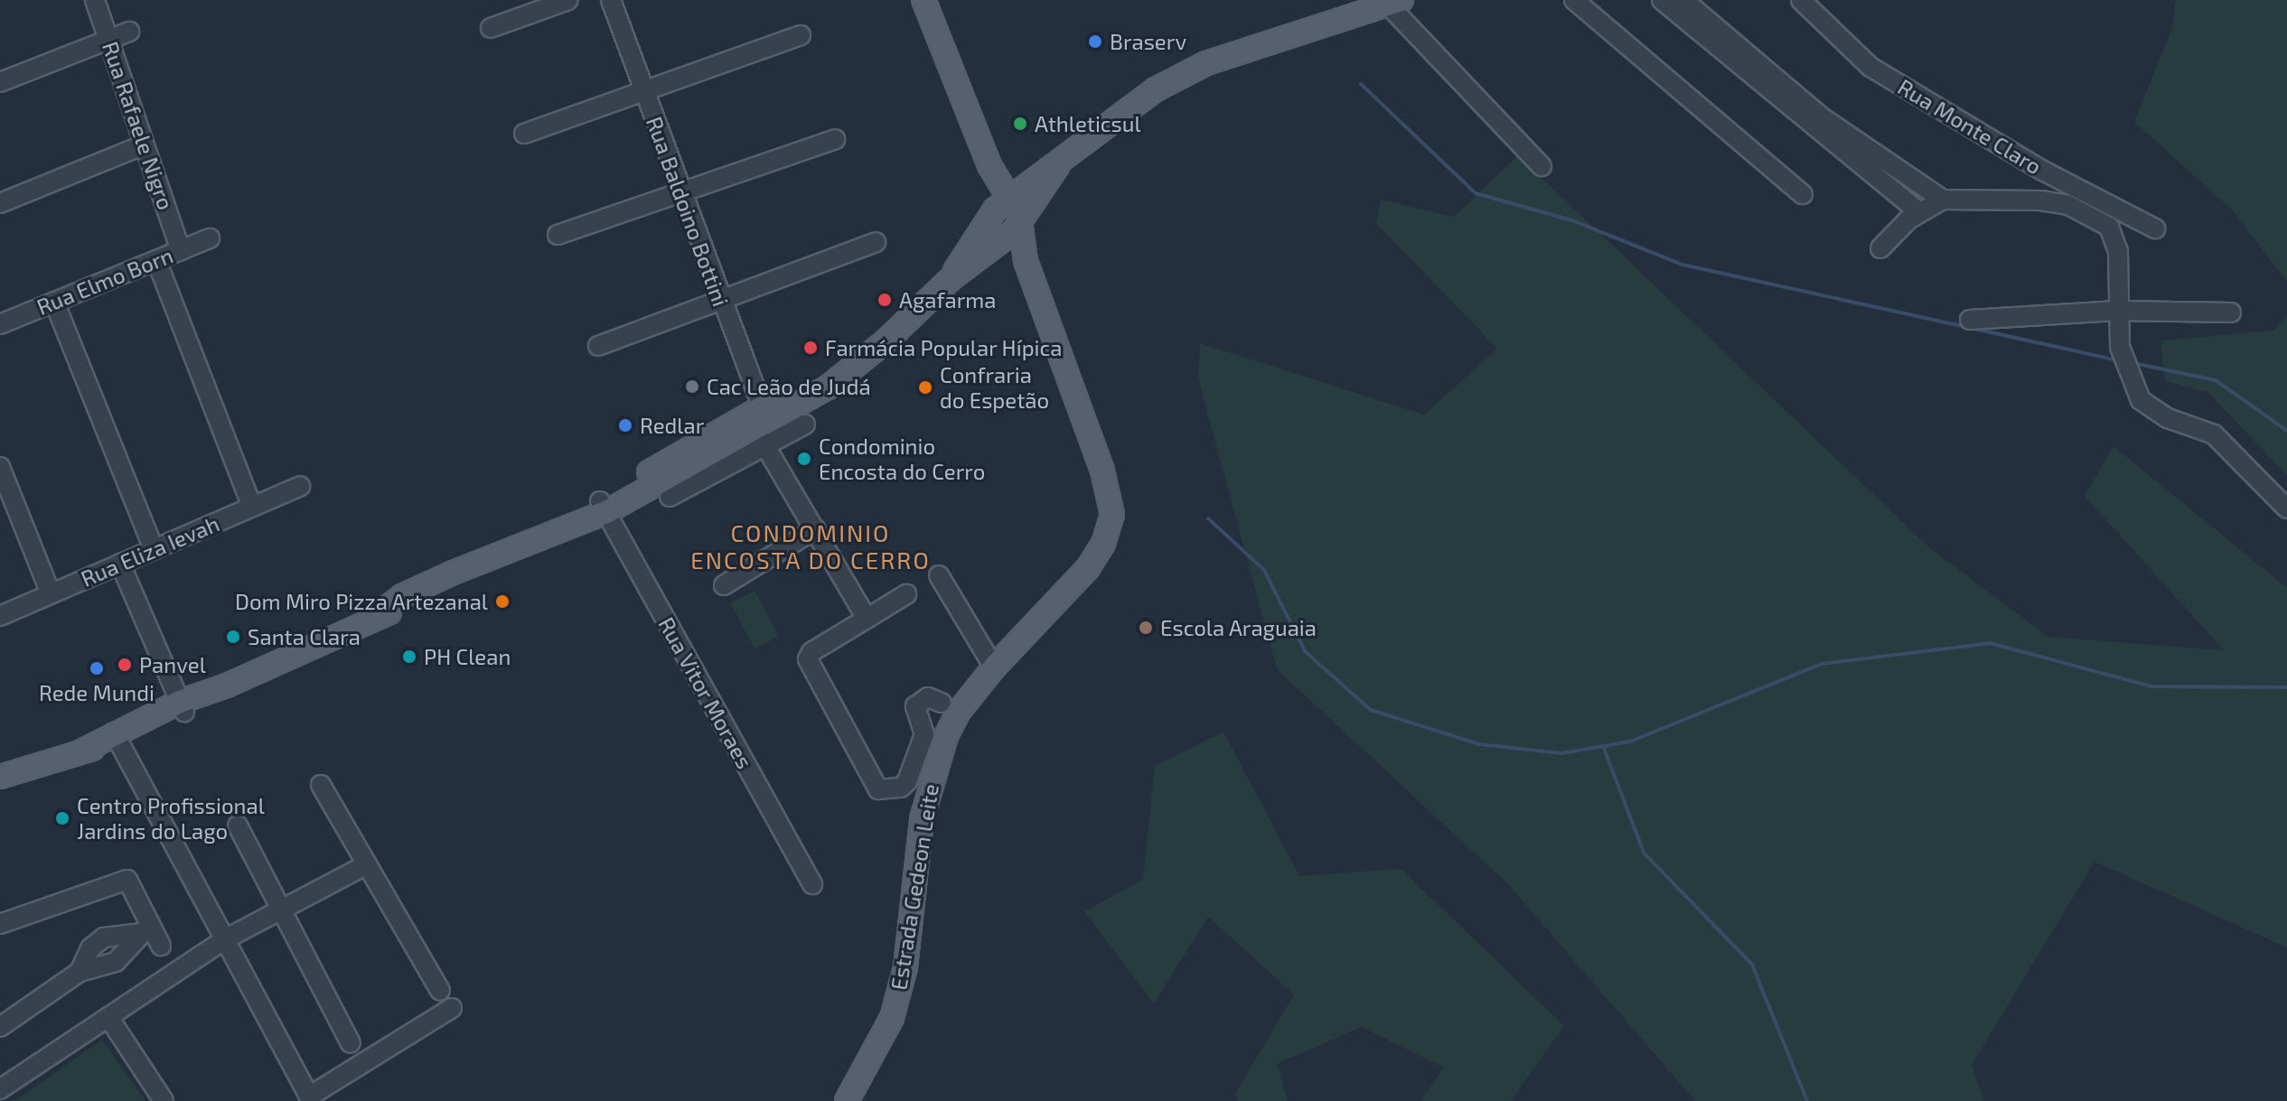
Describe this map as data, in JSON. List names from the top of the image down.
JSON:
{
  "streets": {
    "main road": ["Estrada Gedeon Leite"],
    "street": [
      "Rua Rafaele Nigro",
      "Rua Monte Claro",
      "Rua Baldoino Bottini",
      "Rua Elmo Born",
      "Rua Eliza Ievah",
      "Rua Vitor Moraes"
    ]
  },
  "crossings": [
    ["Rua Rafaele Nigro", "Rua Elmo Born"]
  ],
  "districts": ["CONDOMINIO ENCOSTA DO CERRO"],
  "places": [
    "Braserv",
    "Athleticsul",
    "Agafarma",
    "Farmácia Popular Hípica",
    "Cac Leão de Judá",
    "Confraria do Espetão",
    "Redlar",
    "Condominio Encosta do Cerro",
    "Dom Miro Pizza Artezanal",
    "Escola Araguaia",
    "Santa Clara",
    "PH Clean",
    "Panvel",
    "Rede Mundi",
    "Centro Profissional Jardins do Lago"
  ]
}
